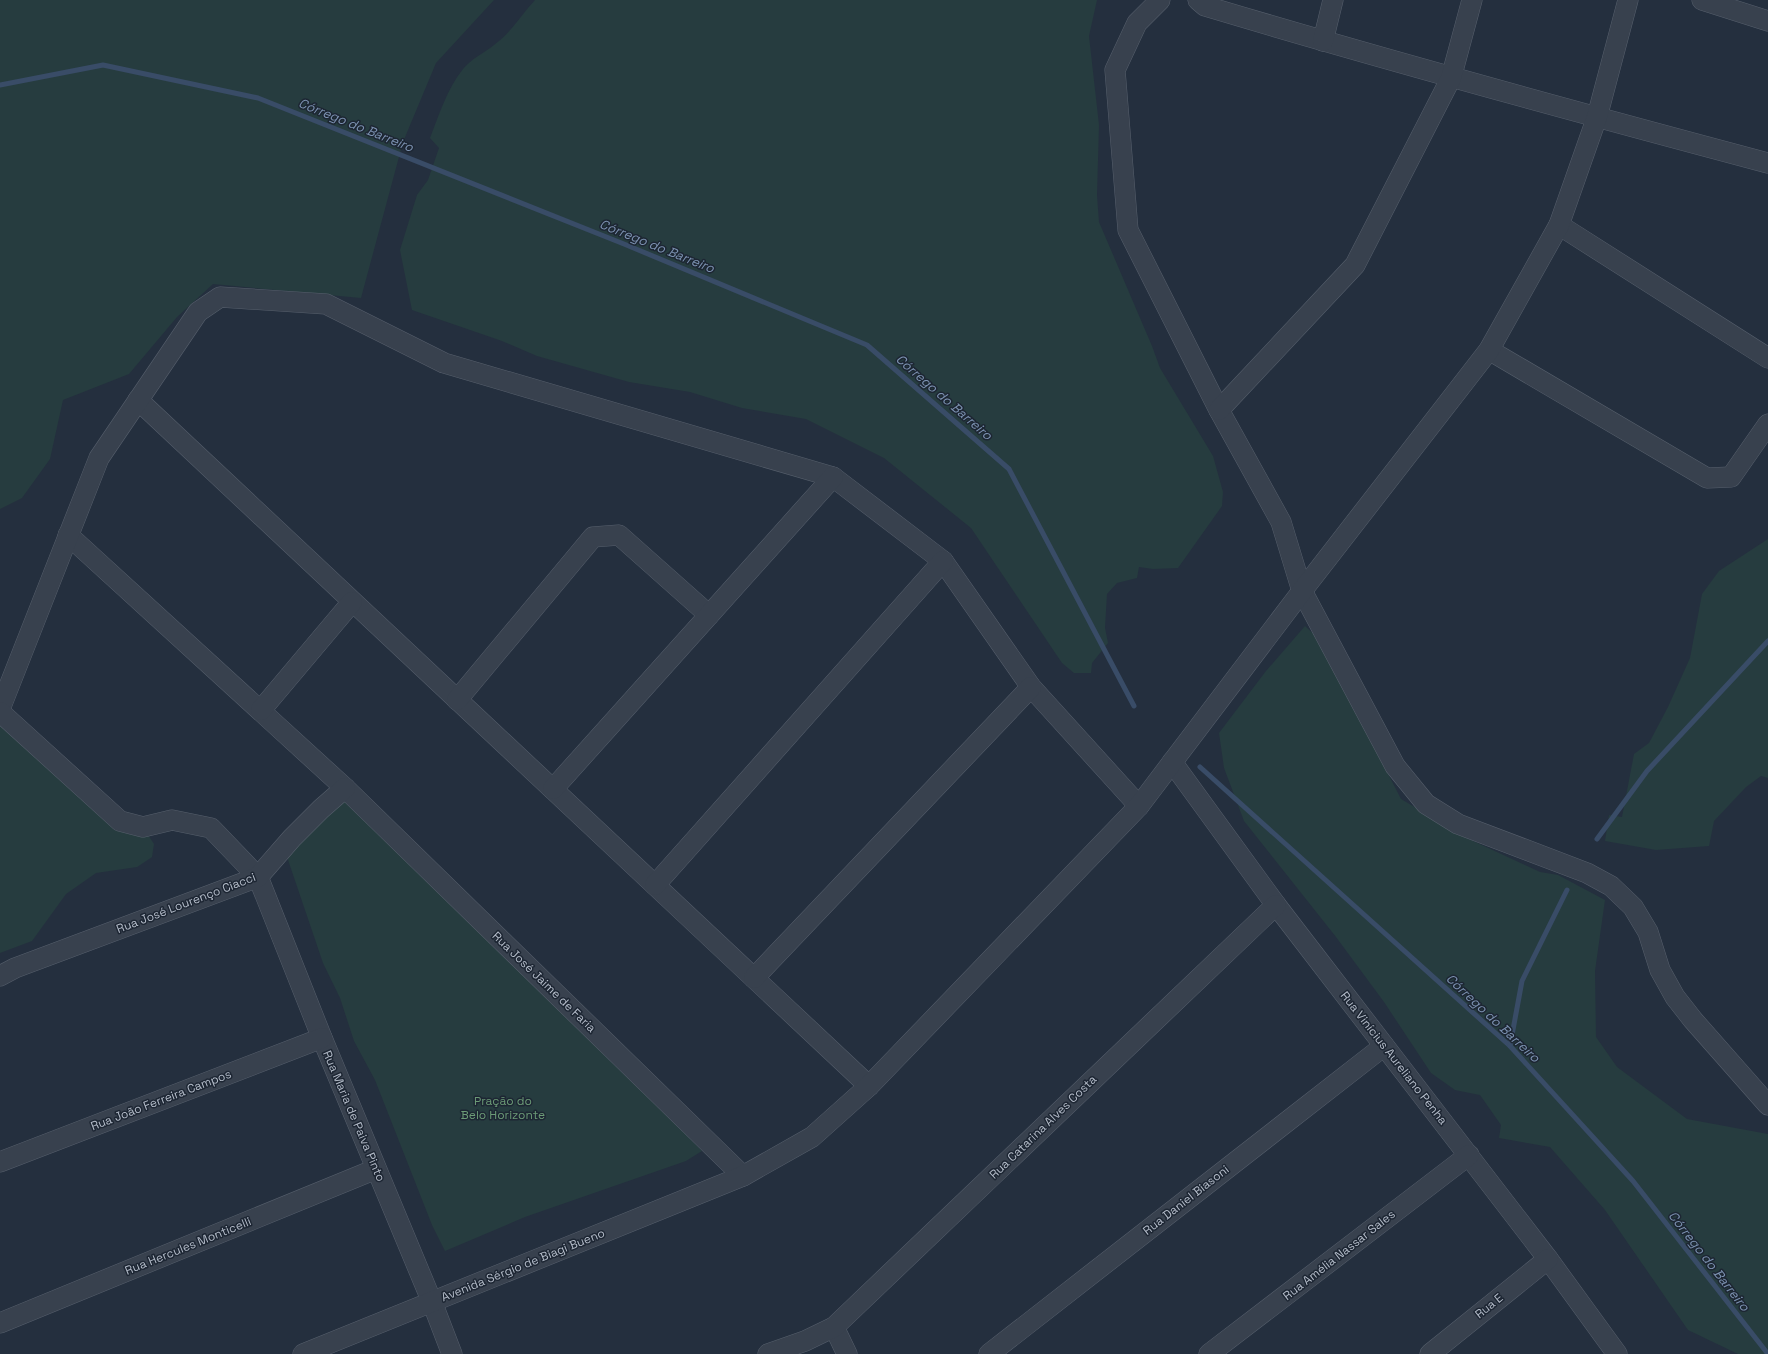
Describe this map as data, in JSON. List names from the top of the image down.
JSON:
{
  "streets": {
    "street": [
      "Rua José Lourenço Ciacci",
      "Rua José Jaime de Faria",
      "Rua Vinícius Aureliano Penha",
      "Rua João Ferreira Campos",
      "Rua Maria de Paiva Pinto",
      "Rua Catarina Alves Costa",
      "Rua Daniel Biasoni",
      "Rua Hercules Monticelli",
      "Rua Amélia Nassar Sales",
      "Avenida Sérgio de Biagi Bueno",
      "Rua E"
    ]
  },
  "crossings": [
    ["Rua José Lourenço Ciacci", "Rua José Jaime de Faria"],
    ["Rua José Lourenço Ciacci", "Rua Maria de Paiva Pinto"],
    ["Rua José Jaime de Faria", "Avenida Sérgio de Biagi Bueno"],
    ["Rua Vinícius Aureliano Penha", "Rua Catarina Alves Costa"],
    ["Rua Vinícius Aureliano Penha", "Rua Daniel Biasoni"],
    ["Rua Vinícius Aureliano Penha", "Rua Amélia Nassar Sales"],
    ["Rua Vinícius Aureliano Penha", "Avenida Sérgio de Biagi Bueno"],
    ["Rua Vinícius Aureliano Penha", "Rua E"],
    ["Rua João Ferreira Campos", "Rua Maria de Paiva Pinto"],
    ["Rua Maria de Paiva Pinto", "Rua Hercules Monticelli"],
    ["Rua Maria de Paiva Pinto", "Avenida Sérgio de Biagi Bueno"]
  ],
  "water": ["Córrego do Barreiro"],
  "parks": ["Pração do Belo Horizonte"]
}
